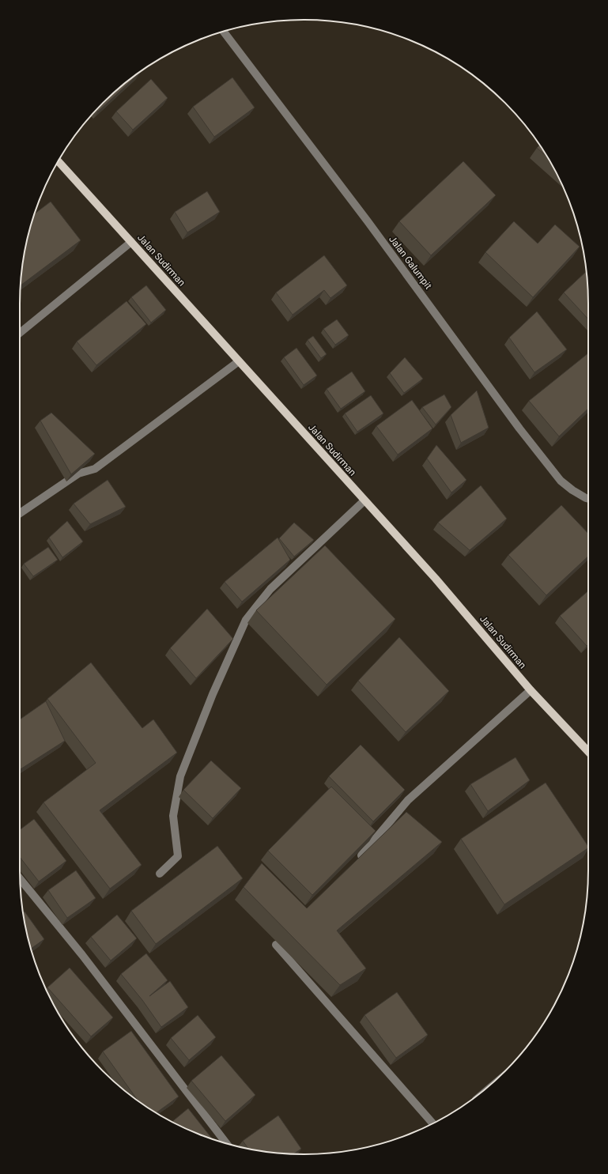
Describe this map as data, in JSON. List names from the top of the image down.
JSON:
{
  "streets": {
    "main road": ["Jalan Sudirman"],
    "street": ["Jalan Galumpit"]
  }
}
